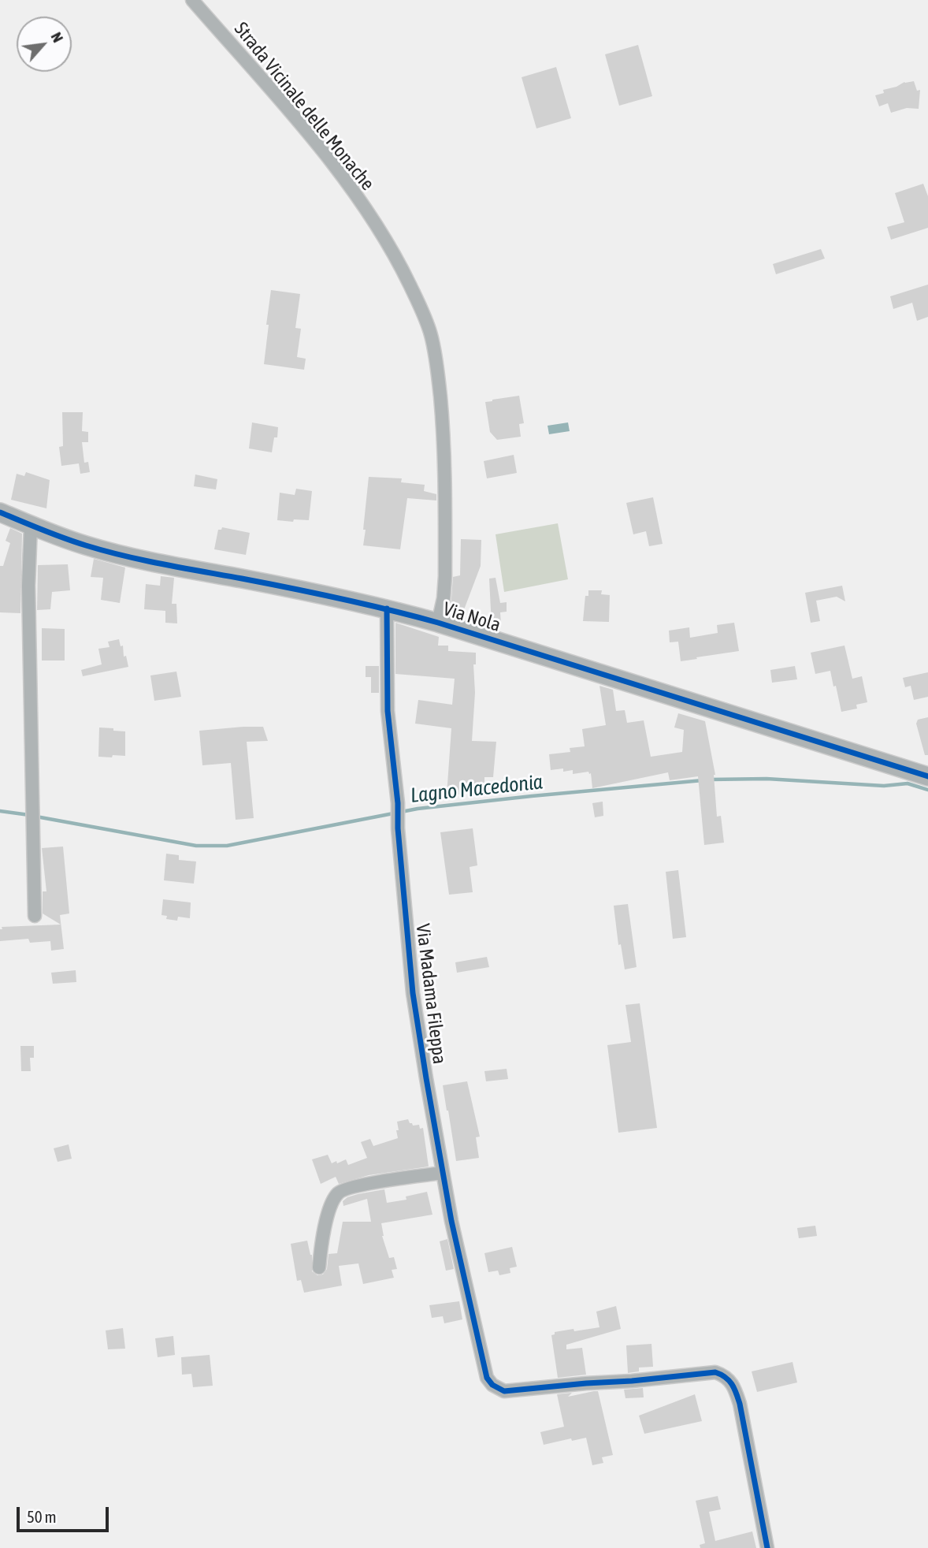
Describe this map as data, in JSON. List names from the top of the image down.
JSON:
{
  "streets": {
    "street": ["Strada Vicinale delle Monache", "Via Nola", "Via Madama Fileppa"]
  },
  "crossings": [
    ["Strada Vicinale delle Monache", "Via Nola"],
    ["Via Nola", "Via Madama Fileppa"]
  ],
  "water": ["Lagno Macedonia"],
  "scale_bar": "50 m",
  "north": "top right"
}
